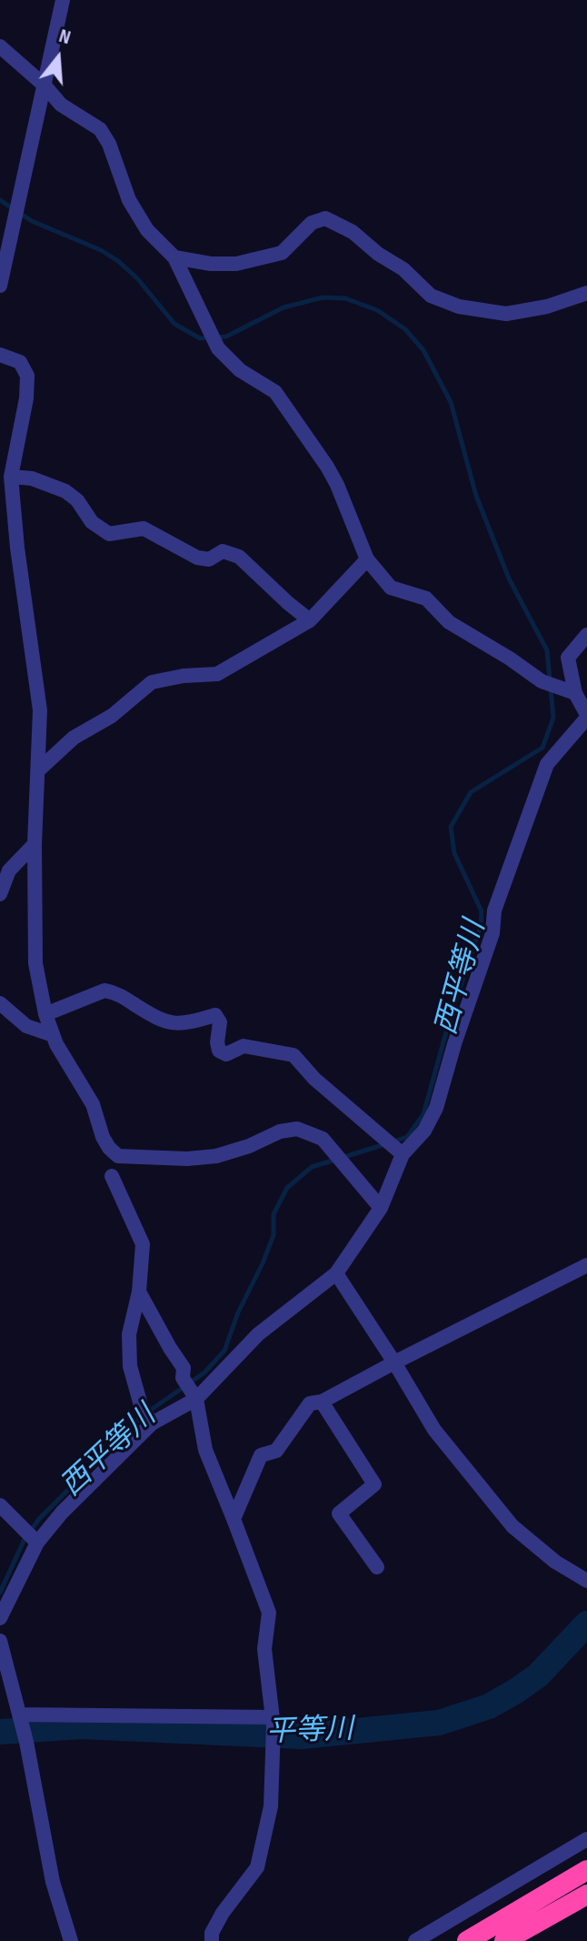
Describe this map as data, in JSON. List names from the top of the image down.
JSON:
{
  "water": ["西平等川", "平等川"],
  "north": "top"
}
